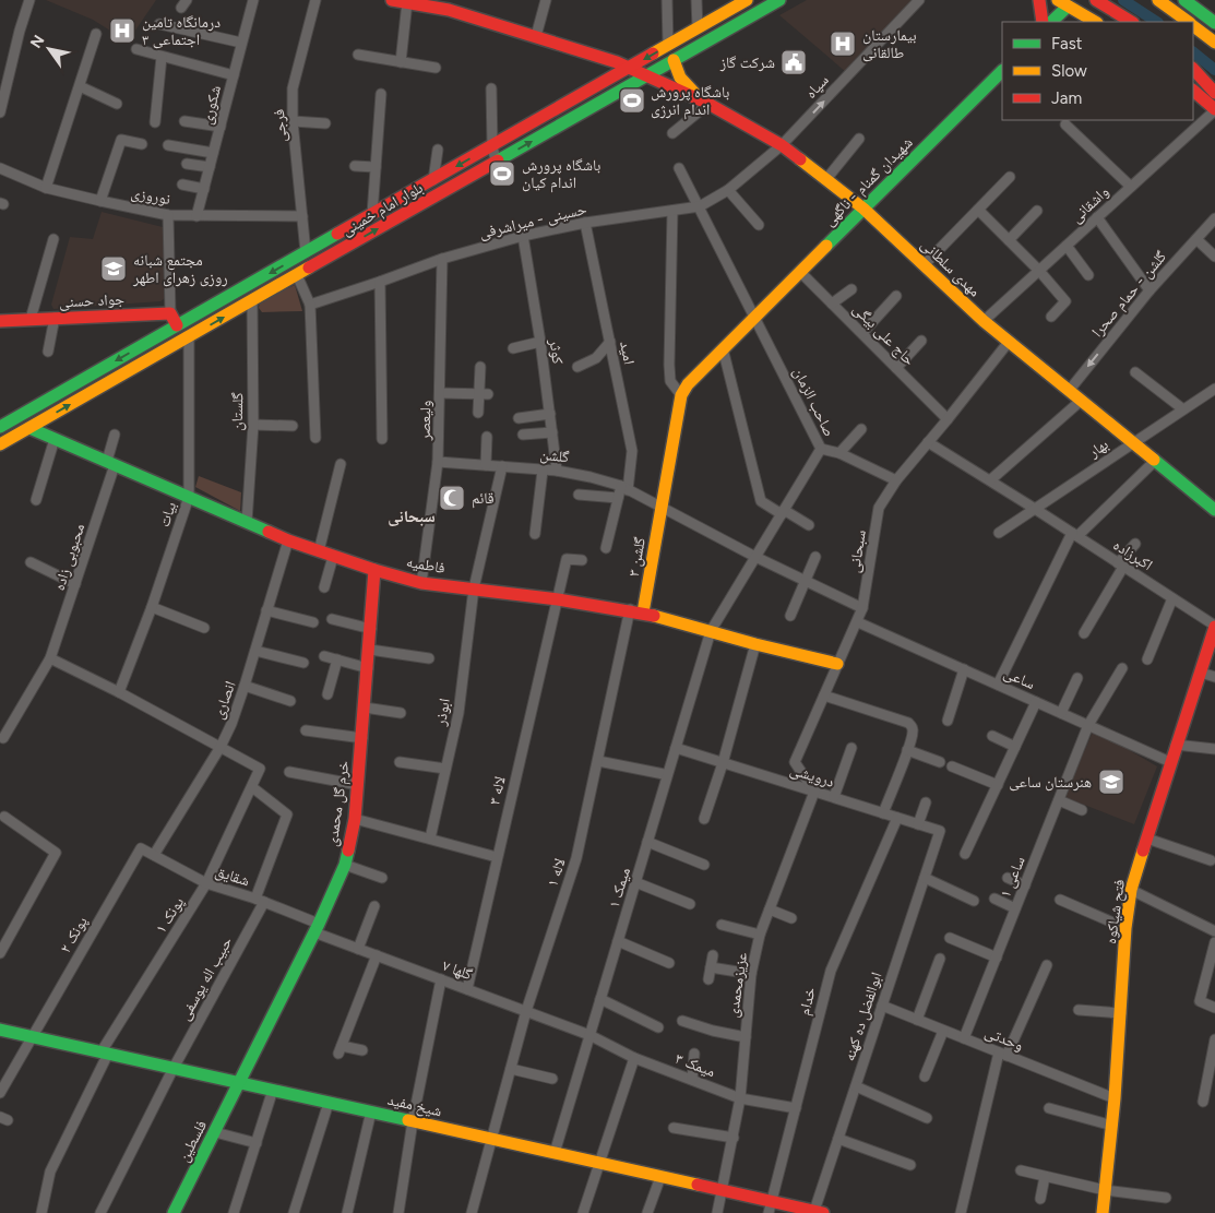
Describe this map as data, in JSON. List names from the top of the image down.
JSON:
{
  "streets": {
    "street": [
      "سپاه",
      "شکوری",
      "فرجی",
      "شهیدان گمنام - ناگهی",
      "نوروزی",
      "واشقانی",
      "بلوار امام خمینی",
      "حسینی - میراشرفی",
      "مهدی سلطانی",
      "گلشن - حمام صحرا",
      "جواد حسنی",
      "حاج علی بیگی",
      "کوثر",
      "امید",
      "صاحب الزمان",
      "گلستان",
      "ولیعصر",
      "بهار",
      "گلشن",
      "بیات",
      "سبحانی",
      "اکبرزاده",
      "محبوبی زاده",
      "گلشن ۳",
      "فاطمیه",
      "ساعی",
      "انصاری",
      "ابوذر",
      "درویشی",
      "لاله ۳",
      "خرم گل محمدی",
      "لاله ۱",
      "شقایق",
      "ساعی ۱",
      "میمک ۱",
      "فتح شیاکوه",
      "پونک ۱",
      "پونک ۲",
      "گلها ۷",
      "حبیب اله یوسفی",
      "عزیزمحمدی",
      "خدام",
      "ابوالفضل ده کهنه",
      "وحدتی",
      "میمک ۳",
      "شیخ مفید",
      "فلسطین"
    ]
  },
  "crossings": [
    ["سپاه", "حسینی - میراشرفی"],
    ["سپاه", "مهدی سلطانی"],
    ["شکوری", "نوروزی"],
    ["فرجی", "نوروزی"],
    ["فرجی", "بلوار امام خمینی"],
    ["شهیدان گمنام - ناگهی", "مهدی سلطانی"],
    ["شهیدان گمنام - ناگهی", "حاج علی بیگی"],
    ["شهیدان گمنام - ناگهی", "صاحب الزمان"],
    ["واشقانی", "مهدی سلطانی"],
    ["بلوار امام خمینی", "مهدی سلطانی"],
    ["بلوار امام خمینی", "گلستان"],
    ["بلوار امام خمینی", "بیات"],
    ["بلوار امام خمینی", "فاطمیه"],
    ["حسینی - میراشرفی", "مهدی سلطانی"],
    ["حسینی - میراشرفی", "کوثر"],
    ["حسینی - میراشرفی", "امید"],
    ["حسینی - میراشرفی", "صاحب الزمان"],
    ["حسینی - میراشرفی", "ولیعصر"],
    ["مهدی سلطانی", "گلشن - حمام صحرا"],
    ["مهدی سلطانی", "بهار"],
    ["مهدی سلطانی", "سبحانی"],
    ["حاج علی بیگی", "سبحانی"],
    ["کوثر", "گلشن"],
    ["امید", "گلشن"],
    ["صاحب الزمان", "گلشن"],
    ["صاحب الزمان", "فاطمیه"],
    ["صاحب الزمان", "میمک ۱"],
    ["گلستان", "فاطمیه"],
    ["ولیعصر", "گلشن"],
    ["ولیعصر", "فاطمیه"],
    ["بهار", "اکبرزاده"],
    ["گلشن", "سبحانی"],
    ["گلشن", "گلشن ۳"],
    ["گلشن", "ابوذر"],
    ["بیات", "فاطمیه"],
    ["سبحانی", "فاطمیه"],
    ["سبحانی", "ساعی"],
    ["سبحانی", "درویشی"],
    ["سبحانی", "عزیزمحمدی"],
    ["اکبرزاده", "فتح شیاکوه"],
    ["محبوبی زاده", "فاطمیه"],
    ["گلشن ۳", "فاطمیه"],
    ["فاطمیه", "انصاری"],
    ["فاطمیه", "ابوذر"],
    ["فاطمیه", "لاله ۳"],
    ["فاطمیه", "خرم گل محمدی"],
    ["فاطمیه", "لاله ۱"],
    ["فاطمیه", "میمک ۱"],
    ["ساعی", "ساعی ۱"],
    ["ساعی", "فتح شیاکوه"],
    ["انصاری", "شقایق"],
    ["درویشی", "میمک ۱"],
    ["درویشی", "عزیزمحمدی"],
    ["درویشی", "خدام"],
    ["درویشی", "ابوالفضل ده کهنه"],
    ["لاله ۳", "گلها ۷"],
    ["خرم گل محمدی", "شقایق"],
    ["خرم گل محمدی", "گلها ۷"],
    ["خرم گل محمدی", "شیخ مفید"],
    ["خرم گل محمدی", "فلسطین"],
    ["لاله ۱", "گلها ۷"],
    ["لاله ۱", "شیخ مفید"],
    ["شقایق", "پونک ۱"],
    ["شقایق", "پونک ۲"],
    ["شقایق", "گلها ۷"],
    ["شقایق", "حبیب اله یوسفی"],
    ["ساعی ۱", "وحدتی"],
    ["میمک ۱", "گلها ۷"],
    ["میمک ۱", "میمک ۳"],
    ["میمک ۱", "شیخ مفید"],
    ["فتح شیاکوه", "وحدتی"],
    ["پونک ۱", "حبیب اله یوسفی"],
    ["پونک ۱", "شیخ مفید"],
    ["پونک ۲", "شیخ مفید"],
    ["گلها ۷", "میمک ۳"],
    ["حبیب اله یوسفی", "شیخ مفید"],
    ["عزیزمحمدی", "میمک ۳"],
    ["عزیزمحمدی", "شیخ مفید"],
    ["خدام", "میمک ۳"],
    ["خدام", "شیخ مفید"],
    ["ابوالفضل ده کهنه", "وحدتی"],
    ["ابوالفضل ده کهنه", "شیخ مفید"],
    ["شیخ مفید", "فلسطین"]
  ],
  "one_way": ["سپاه", "گلشن - حمام صحرا"],
  "districts": ["سبحانی"],
  "places": {
    "hospital": ["درمانگاه تامین اجتماعی ۳", "بیمارستان طالقانی"],
    "public building": ["شرکت گاز"],
    "sports": ["باشگاه پرورش اندام انرژی", "باشگاه پرورش اندام کیان"],
    "school or university": ["مجتمع شبانه روزی زهرای اطهر", "هنرستان ساعی"],
    "mosque": ["قائم"]
  },
  "legend": ["Fast", "Slow", "Jam"],
  "north": "top left"
}
